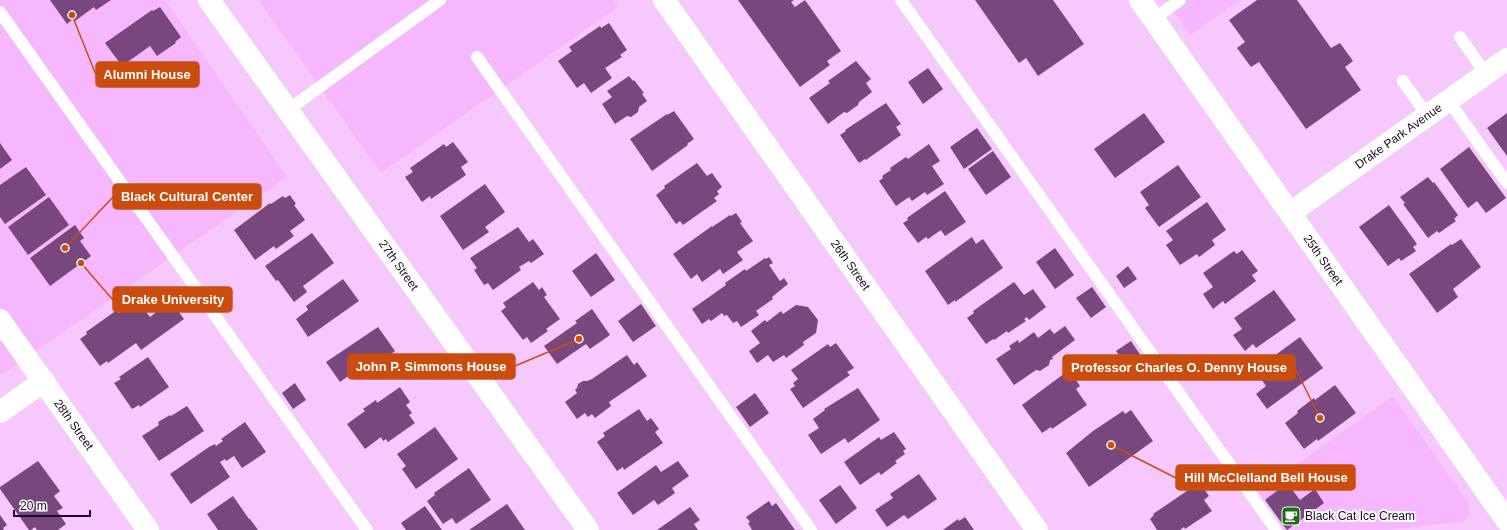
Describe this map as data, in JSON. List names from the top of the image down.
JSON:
{
  "streets": {
    "street": [
      "Drake Park Avenue",
      "25th Street",
      "27th Street",
      "26th Street",
      "28th Street"
    ]
  },
  "crossings": [
    ["Drake Park Avenue", "25th Street"]
  ],
  "places": {
    "other": [
      "Alumni House",
      "Black Cultural Center",
      "Drake University",
      "John P. Simmons House",
      "Professor Charles O. Denny House",
      "Hill McClelland Bell House"
    ],
    "cafe": ["Black Cat Ice Cream"]
  },
  "scale_bar": "20 m"
}
